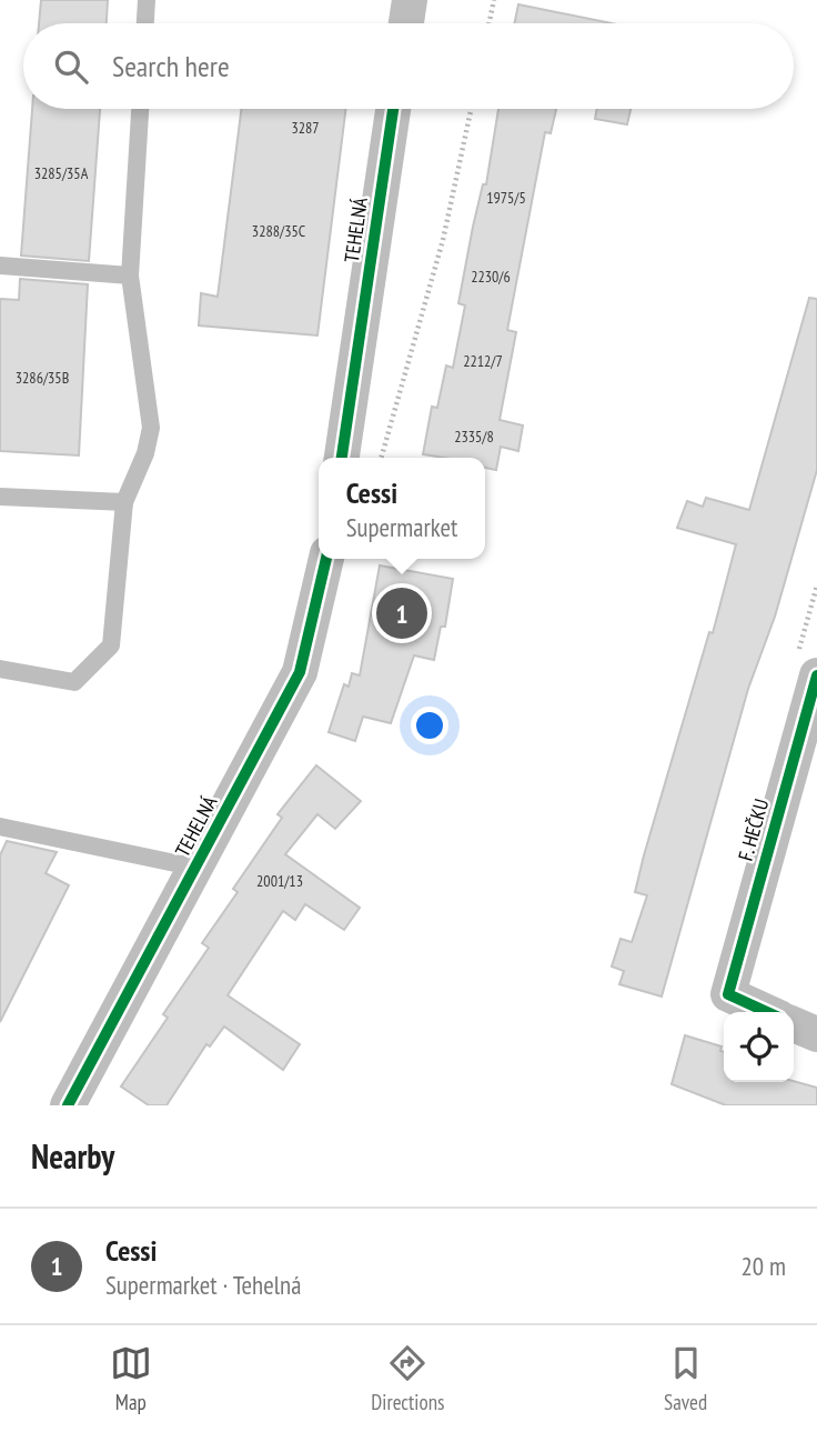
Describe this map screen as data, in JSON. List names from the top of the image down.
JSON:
{
  "streets": {
    "street": ["TEHELNÁ", "F. HEČKU"]
  },
  "house_numbers": [
    "3287",
    "3285/35A",
    "1975/5",
    "3288/35C",
    "2230/6",
    "2212/7",
    "3286/35B",
    "2335/8",
    "2001/13"
  ],
  "page": {
    "search": "Search here",
    "popup": ["Cessi", "Supermarket"],
    "pins": "1",
    "heading": "Nearby",
    "list": [
      {
        "mark": "1",
        "name": "Cessi",
        "note": "Supermarket · Tehelná",
        "value": "20 m"
      }
    ],
    "nav": ["Map", "Directions", "Saved"]
  }
}
